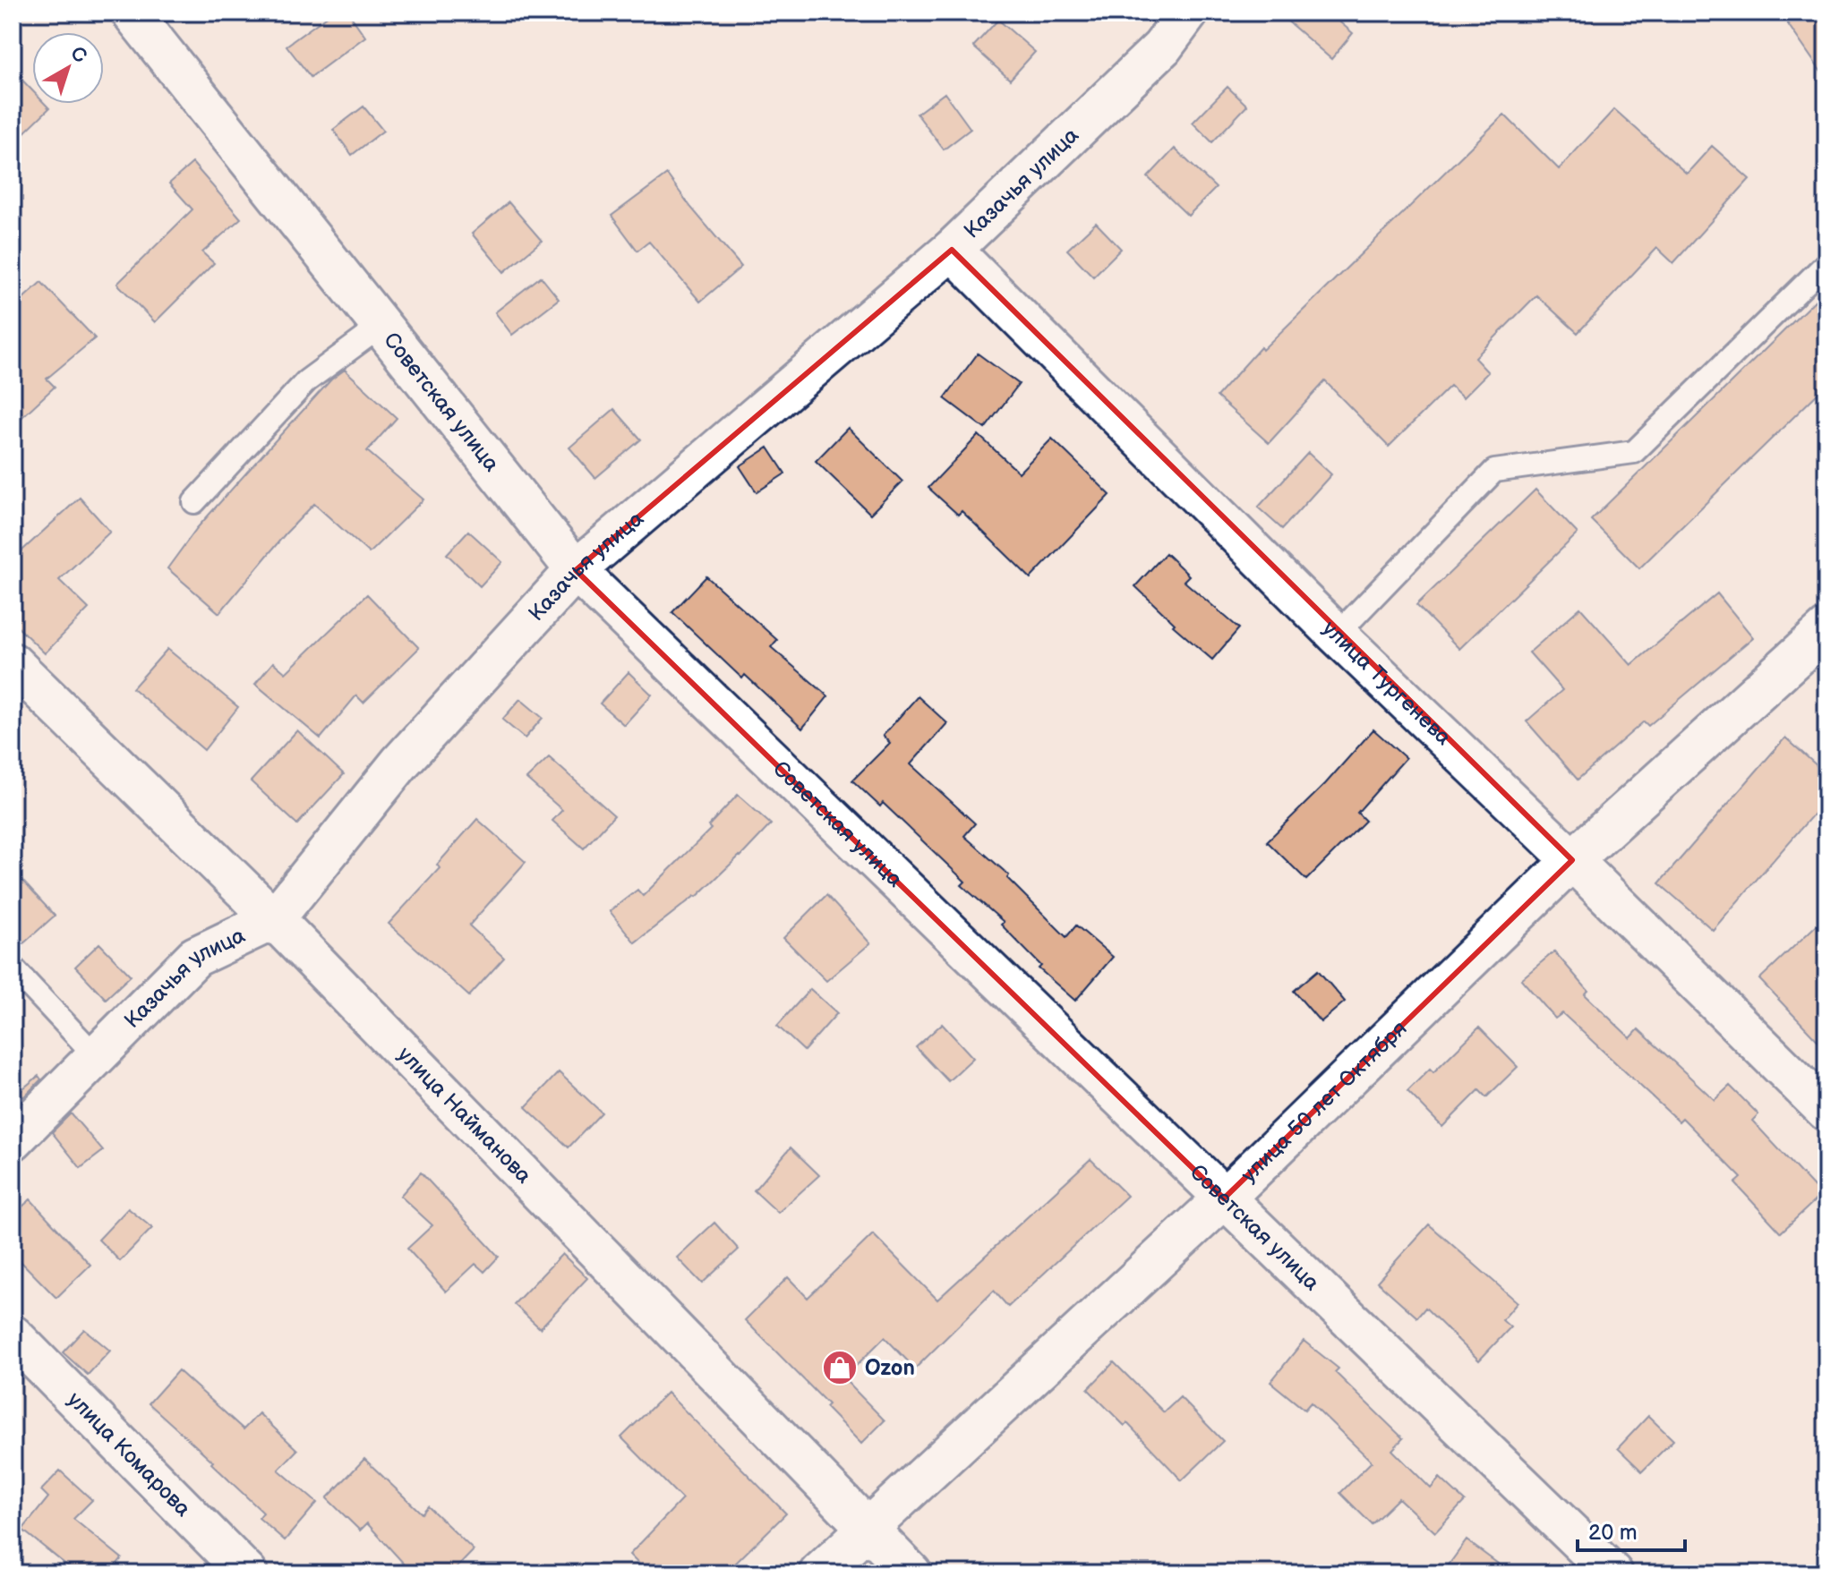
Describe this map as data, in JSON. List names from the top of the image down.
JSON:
{
  "streets": {
    "street": [
      "Казачья улица",
      "Советская улица",
      "улица Тургенева",
      "улица 50 лет Октября",
      "улица Найманова",
      "улица Комарова"
    ]
  },
  "crossings": [
    ["Казачья улица", "Советская улица"],
    ["Казачья улица", "улица Тургенева"],
    ["Казачья улица", "улица Найманова"],
    ["Советская улица", "улица 50 лет Октября"],
    ["улица Тургенева", "улица 50 лет Октября"],
    ["улица 50 лет Октября", "улица Найманова"]
  ],
  "places": {
    "shop": ["Ozon"]
  },
  "scale_bar": "20 m",
  "north": "top right"
}
